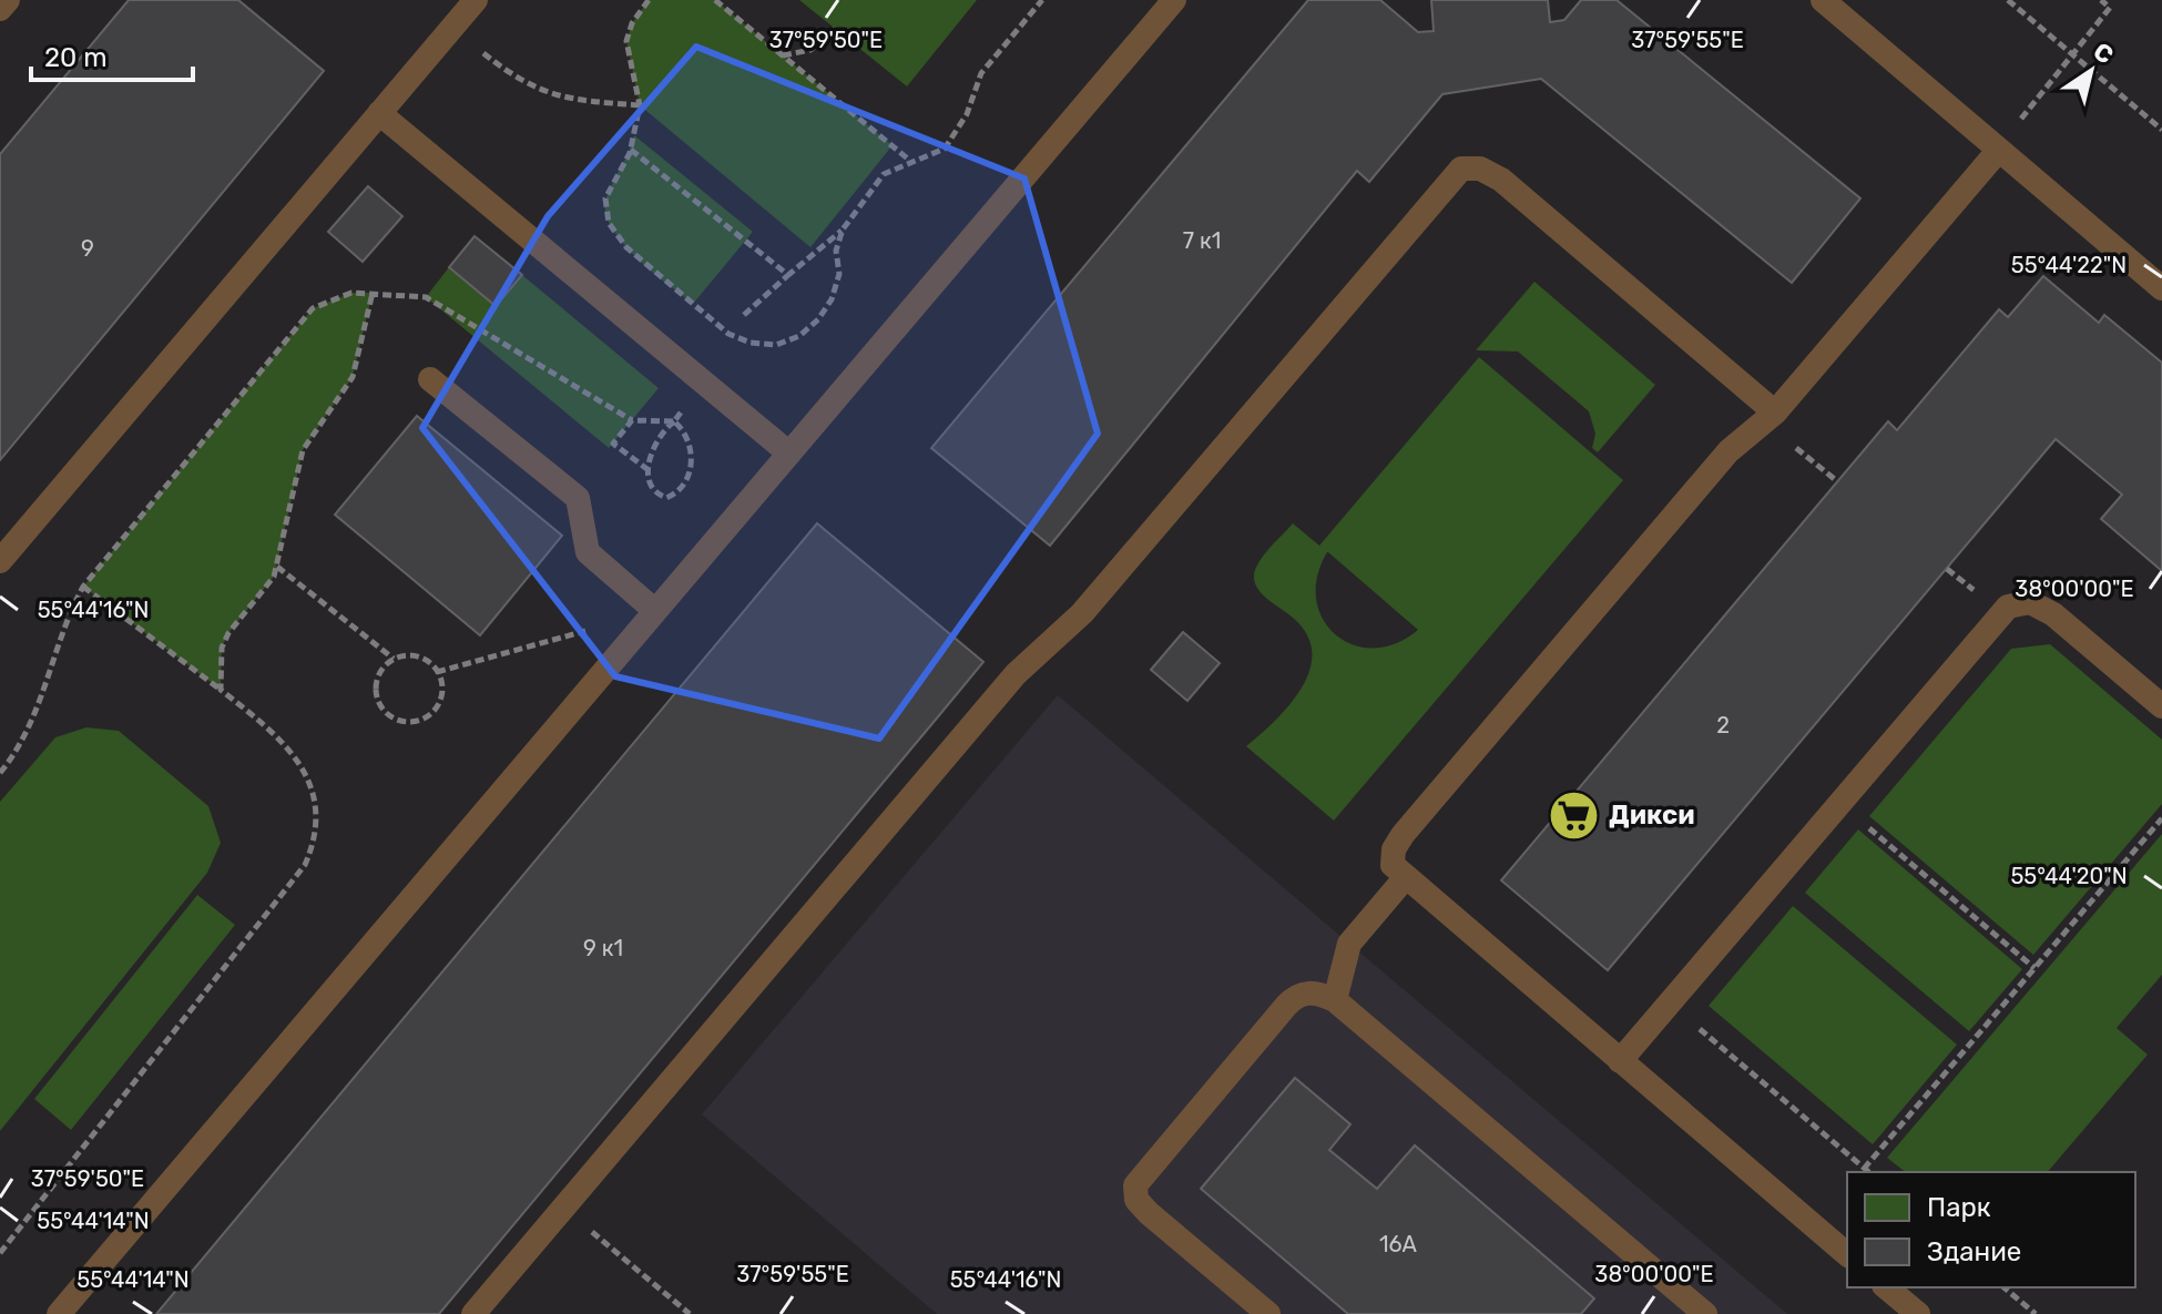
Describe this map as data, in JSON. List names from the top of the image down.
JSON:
{
  "places": {
    "supermarket": ["Дикси"]
  },
  "house_numbers": [
    "7 к1",
    "9",
    "2",
    "9 к1",
    "16А"
  ],
  "legend": ["Парк", "Здание"],
  "scale_bar": "20 m",
  "north": "top right",
  "coordinates": [
    "37°59'50\"E",
    "37°59'55\"E",
    "55°44'22\"N",
    "38°00'00\"E",
    "55°44'16\"N",
    "55°44'20\"N",
    "55°44'14\"N"
  ]
}
